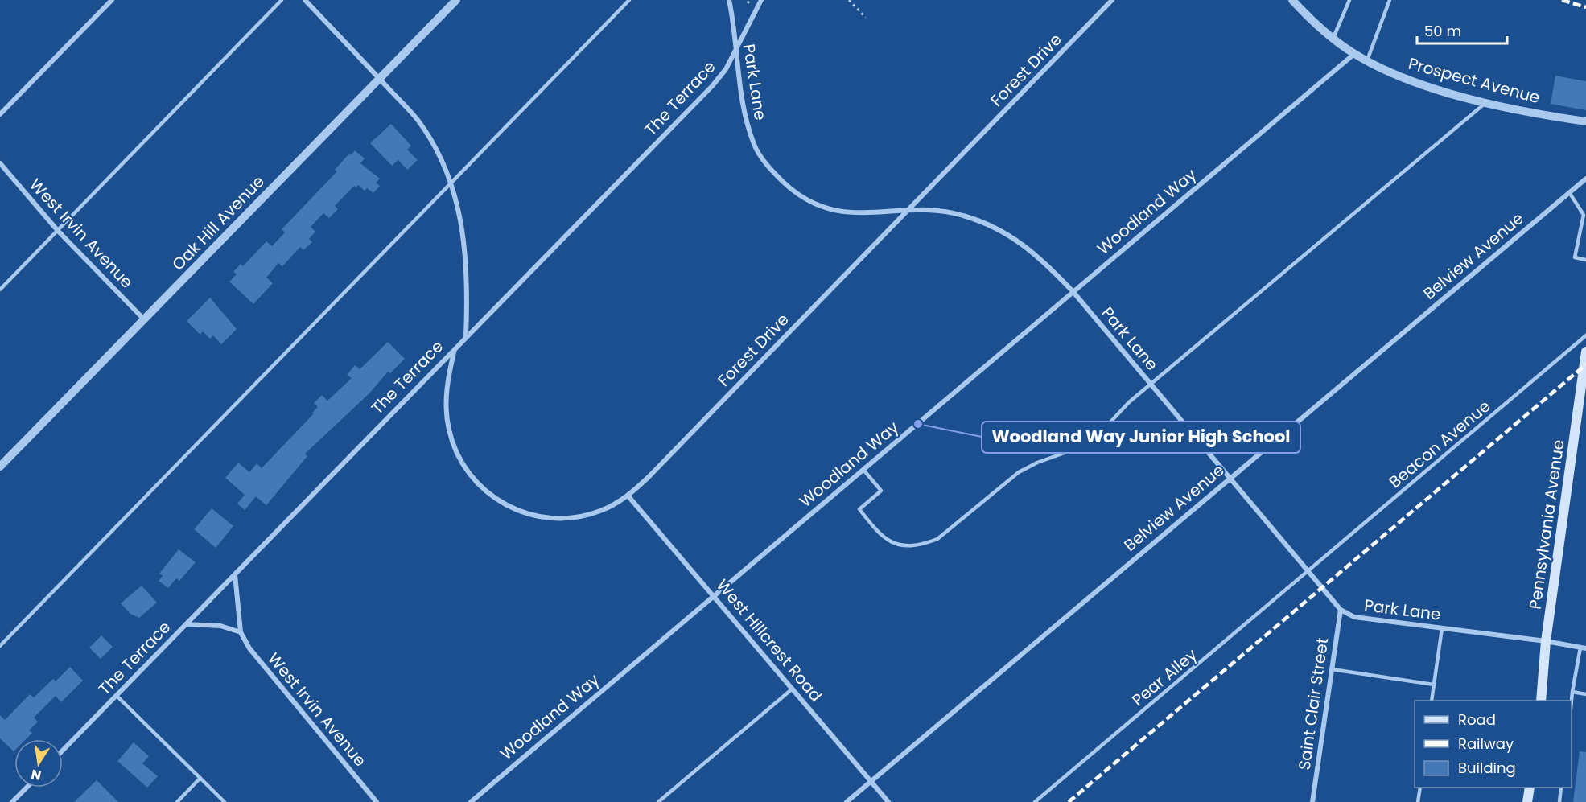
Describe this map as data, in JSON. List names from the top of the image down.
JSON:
{
  "streets": {
    "main road": ["Pennsylvania Avenue"],
    "street": [
      "Forest Drive",
      "Prospect Avenue",
      "Park Lane",
      "The Terrace",
      "Woodland Way",
      "Oak Hill Avenue",
      "West Irvin Avenue",
      "Belview Avenue",
      "West Hillcrest Road",
      "Saint Clair Street"
    ],
    "lane": ["Beacon Avenue", "Pear Alley"]
  },
  "crossings": [
    ["Forest Drive", "Park Lane"],
    ["Forest Drive", "The Terrace"],
    ["Forest Drive", "West Hillcrest Road"],
    ["Prospect Avenue", "Woodland Way"],
    ["Park Lane", "The Terrace"],
    ["Park Lane", "Woodland Way"],
    ["Park Lane", "Belview Avenue"],
    ["Park Lane", "Beacon Avenue"],
    ["Park Lane", "Pennsylvania Avenue"],
    ["Park Lane", "Pear Alley"],
    ["Park Lane", "Saint Clair Street"],
    ["The Terrace", "West Irvin Avenue"],
    ["Woodland Way", "West Hillcrest Road"],
    ["Oak Hill Avenue", "West Irvin Avenue"],
    ["Belview Avenue", "West Hillcrest Road"],
    ["Beacon Avenue", "Pear Alley"]
  ],
  "places": ["Woodland Way Junior High School"],
  "legend": ["Road", "Railway", "Building"],
  "scale_bar": "50 m",
  "north": "bottom"
}
